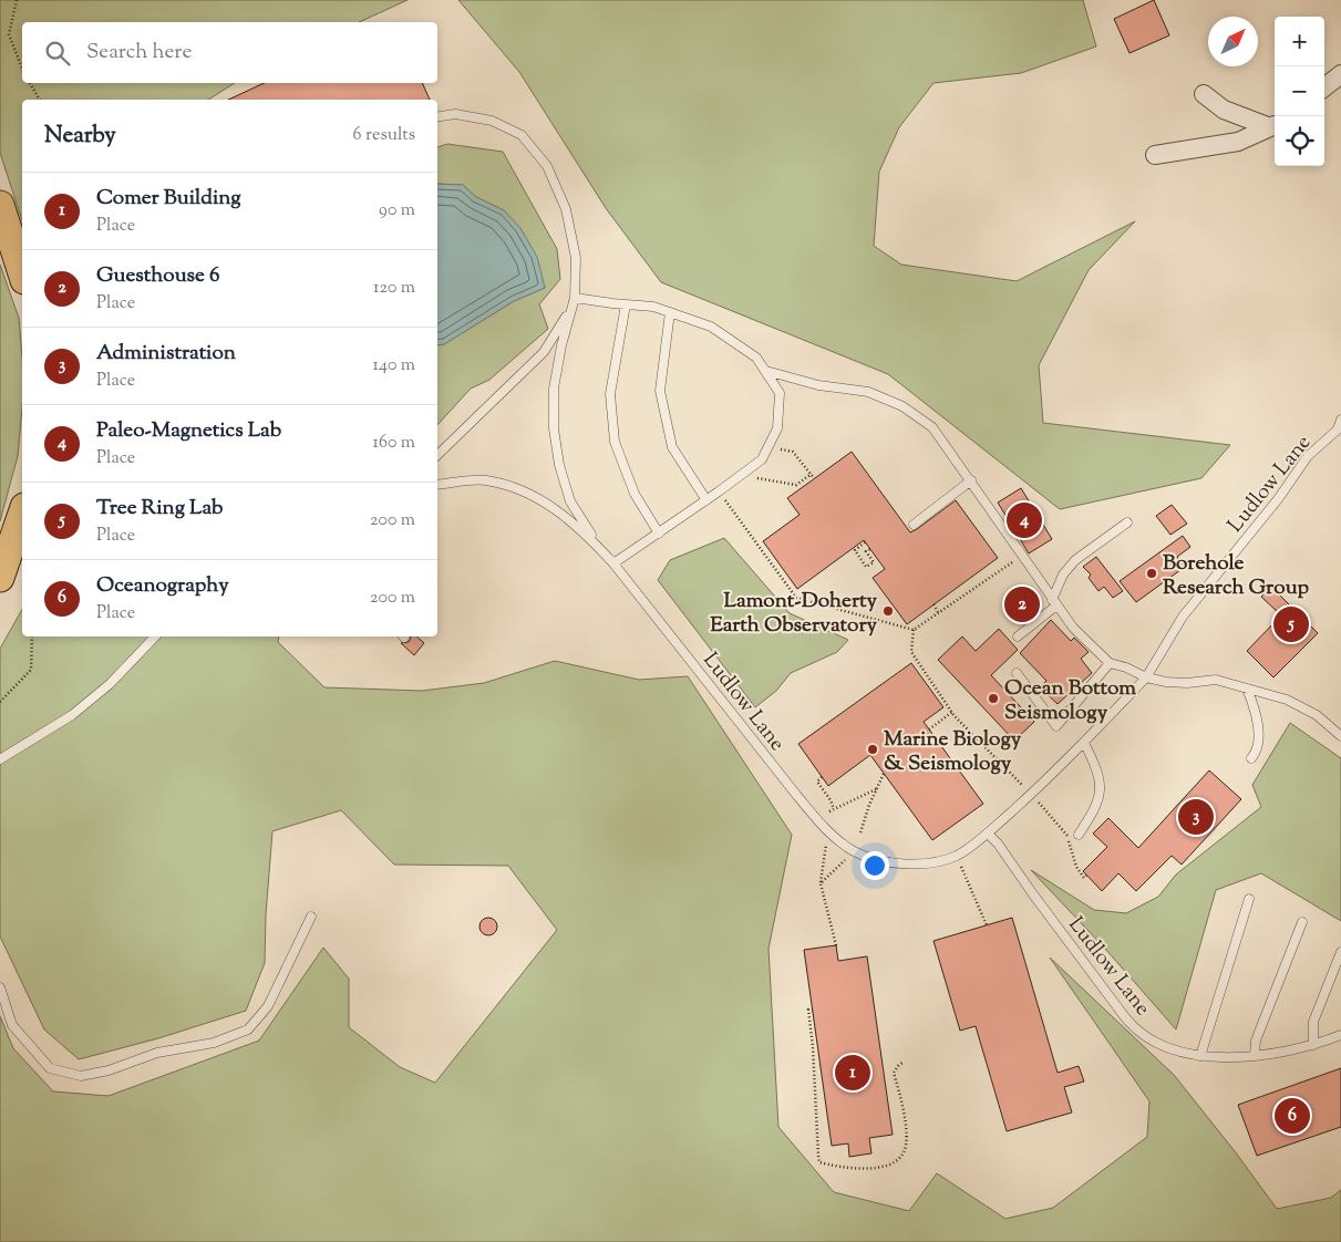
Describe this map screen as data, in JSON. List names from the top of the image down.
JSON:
{
  "streets": {
    "lane": ["Ludlow Lane"]
  },
  "places": [
    "Borehole Research Group",
    "Lamont-Doherty Earth Observatory",
    "Ocean Bottom Seismology",
    "Marine Biology & Seismology"
  ],
  "north": "top right",
  "page": {
    "map_buttons": ["+", "−"],
    "search": "Search here",
    "heading": ["Nearby", "6 results"],
    "list": [
      {
        "mark": "1",
        "name": "Comer Building",
        "note": "Place",
        "value": "90 m"
      },
      {
        "mark": "2",
        "name": "Guesthouse 6",
        "note": "Place",
        "value": "120 m"
      },
      {
        "mark": "3",
        "name": "Administration",
        "note": "Place",
        "value": "140 m"
      },
      {
        "mark": "4",
        "name": "Paleo-Magnetics Lab",
        "note": "Place",
        "value": "160 m"
      },
      {
        "mark": "5",
        "name": "Tree Ring Lab",
        "note": "Place",
        "value": "200 m"
      },
      {
        "mark": "6",
        "name": "Oceanography",
        "note": "Place",
        "value": "200 m"
      }
    ],
    "pins": [
      "4",
      "2",
      "5",
      "3",
      "1",
      "6"
    ]
  }
}
